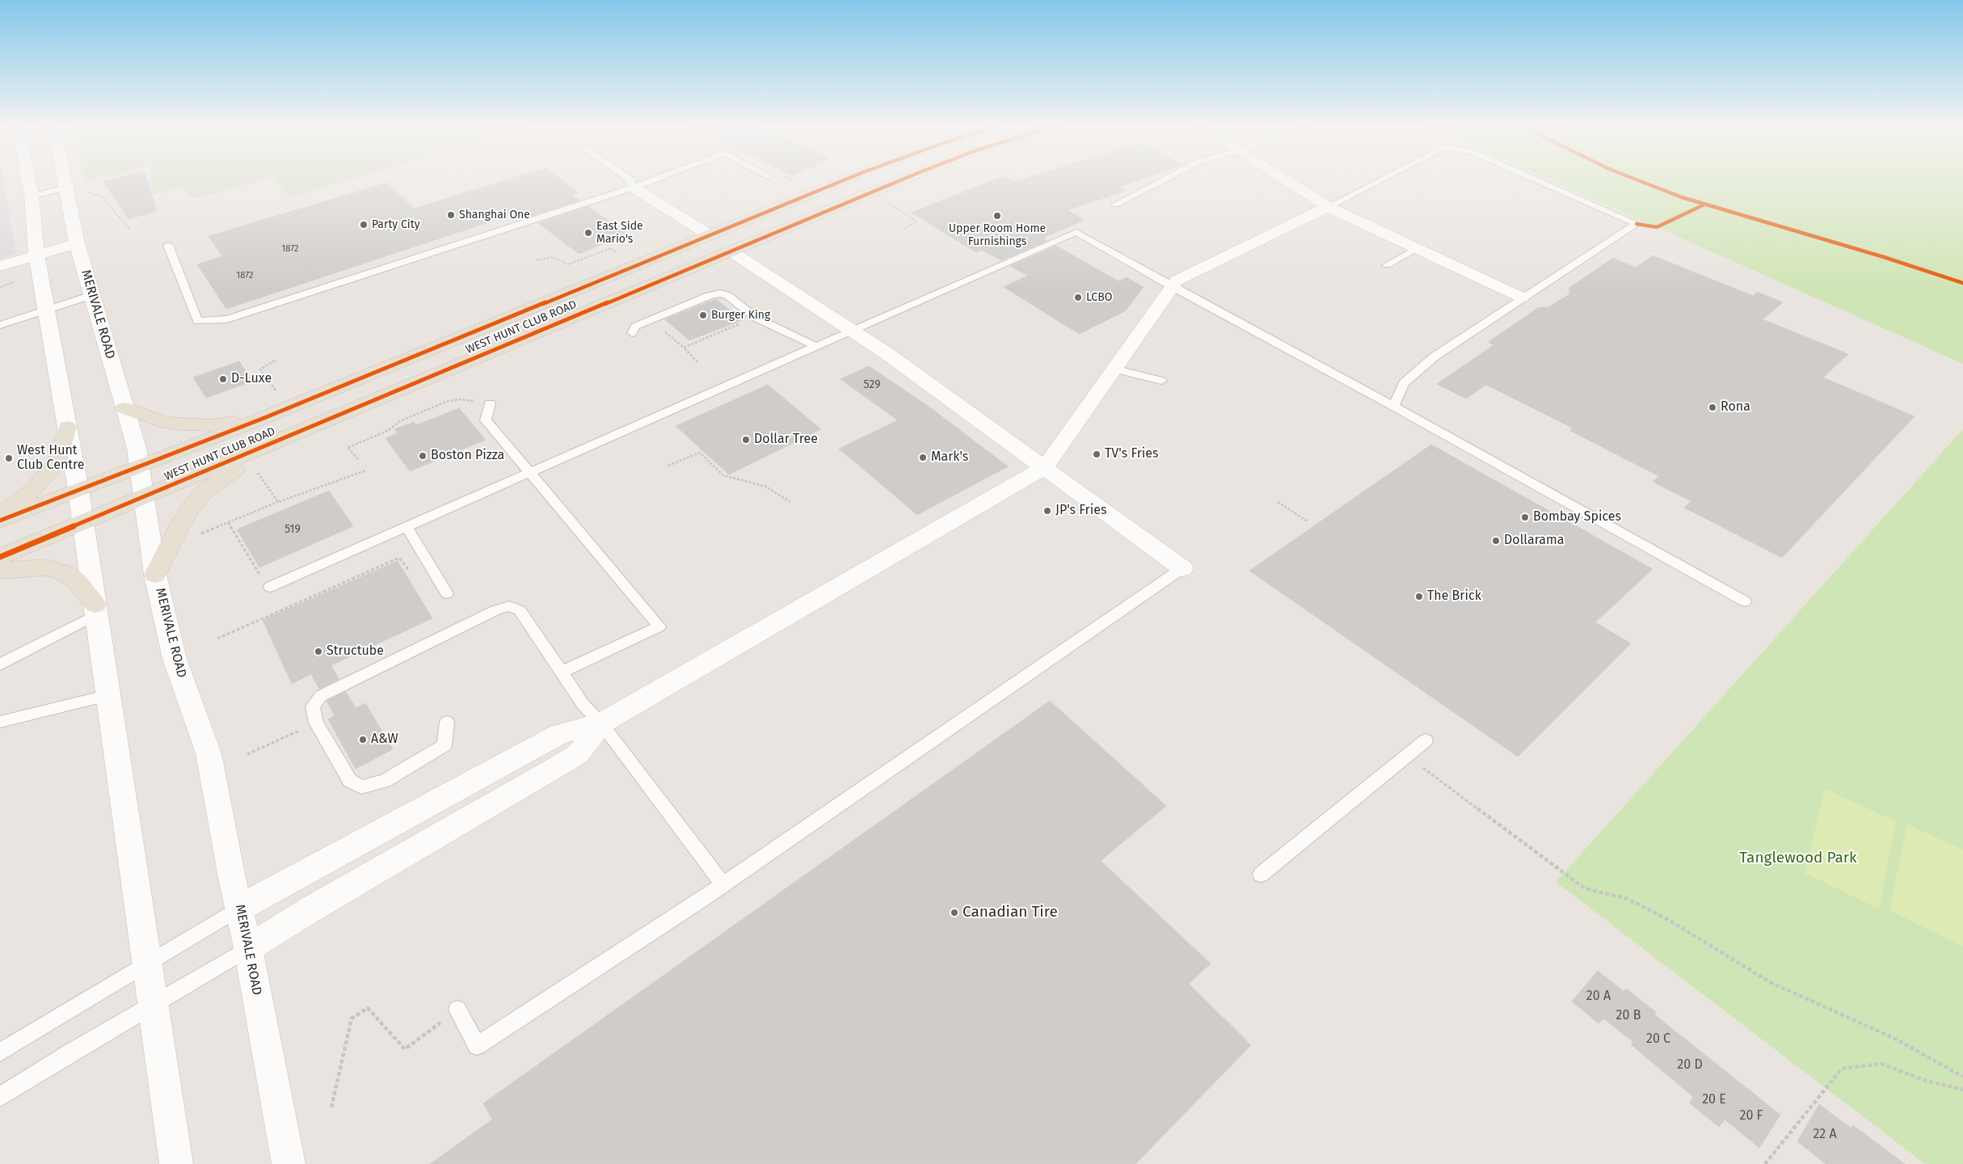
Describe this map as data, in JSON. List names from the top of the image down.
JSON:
{
  "streets": {
    "main road": ["MERIVALE ROAD", "WEST HUNT CLUB ROAD"]
  },
  "crossings": [
    ["MERIVALE ROAD", "WEST HUNT CLUB ROAD"]
  ],
  "parks": ["Tanglewood Park"],
  "places": [
    "Shanghai One",
    "Upper Room Home Furnishings",
    "Party City",
    "East Side Mario's",
    "LCBO",
    "Burger King",
    "D-Luxe",
    "Rona",
    "Dollar Tree",
    "TV's Fries",
    "Boston Pizza",
    "Mark's",
    "West Hunt Club Centre",
    "JP's Fries",
    "Bombay Spices",
    "Dollarama",
    "The Brick",
    "Structube",
    "A&W",
    "Canadian Tire"
  ],
  "house_numbers": [
    "1872",
    "1872",
    "529",
    "519",
    "20 A",
    "20 B",
    "20 C",
    "20 D",
    "20 E",
    "20 F",
    "22 A"
  ]
}
